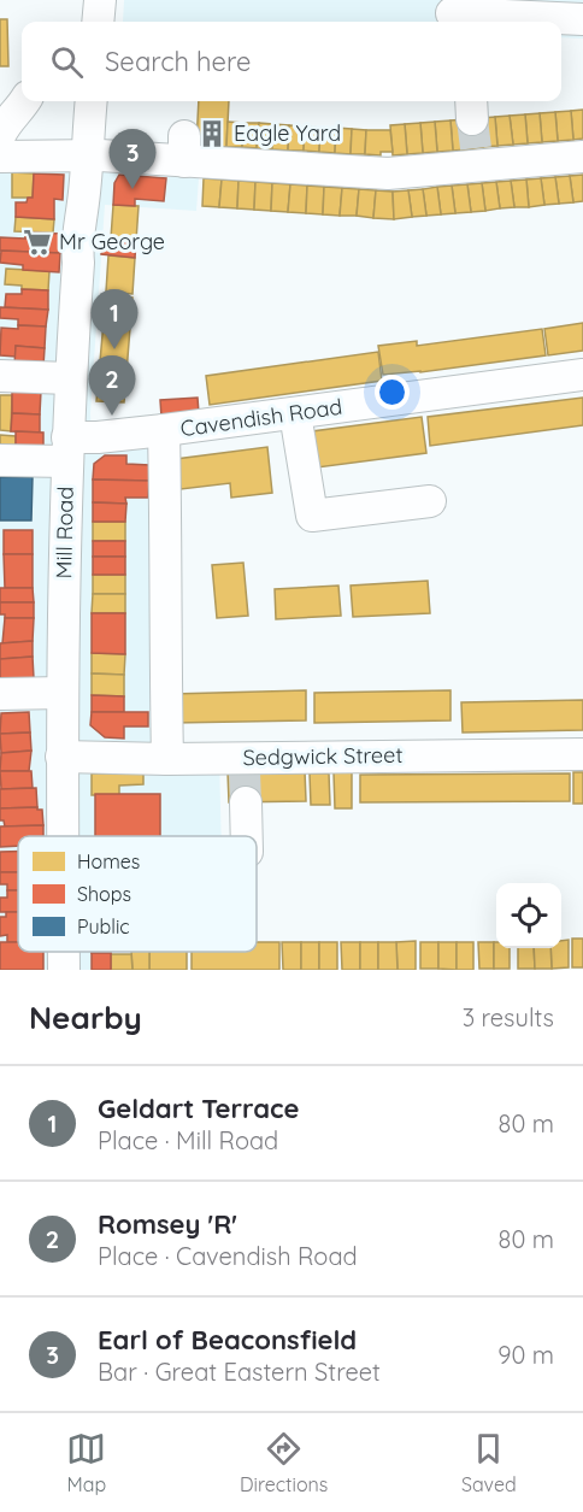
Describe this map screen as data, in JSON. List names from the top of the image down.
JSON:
{
  "streets": {
    "street": ["Cavendish Road", "Mill Road", "Sedgwick Street"]
  },
  "crossings": [
    ["Cavendish Road", "Mill Road"],
    ["Mill Road", "Sedgwick Street"]
  ],
  "places": {
    "building": ["Eagle Yard"],
    "supermarket": ["Mr George"]
  },
  "legend": ["Homes", "Shops", "Public"],
  "page": {
    "search": "Search here",
    "pins": ["3", "1", "2"],
    "heading": ["Nearby", "3 results"],
    "list": [
      {
        "mark": "1",
        "name": "Geldart Terrace",
        "note": "Place · Mill Road",
        "value": "80 m"
      },
      {
        "mark": "2",
        "name": "Romsey 'R'",
        "note": "Place · Cavendish Road",
        "value": "80 m"
      },
      {
        "mark": "3",
        "name": "Earl of Beaconsfield",
        "note": "Bar · Great Eastern Street",
        "value": "90 m"
      }
    ],
    "nav": ["Map", "Directions", "Saved"]
  }
}
